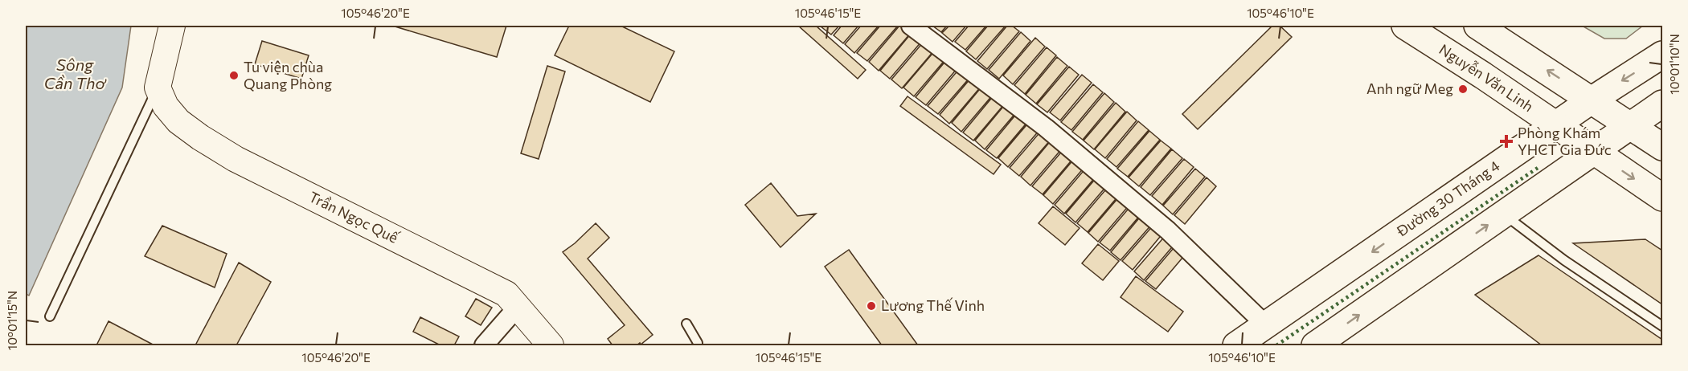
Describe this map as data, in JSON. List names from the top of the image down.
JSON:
{
  "streets": {
    "main road": ["Nguyễn Văn Linh", "Đường 30 Tháng 4"],
    "street": ["Trần Ngọc Quế"]
  },
  "crossings": [
    ["Nguyễn Văn Linh", "Đường 30 Tháng 4"]
  ],
  "water": ["Sông Cần Thơ"],
  "places": {
    "other": ["Tu viện chùa Quang Phòng", "Anh ngữ Meg", "Lương Thế Vinh"],
    "health": ["Phòng Khám YHCT Gia Đức"]
  },
  "coordinates": [
    "105°46'20\"E",
    "105°46'15\"E",
    "105°46'10\"E",
    "10°01'10\"N",
    "10°01'15\"N"
  ]
}
